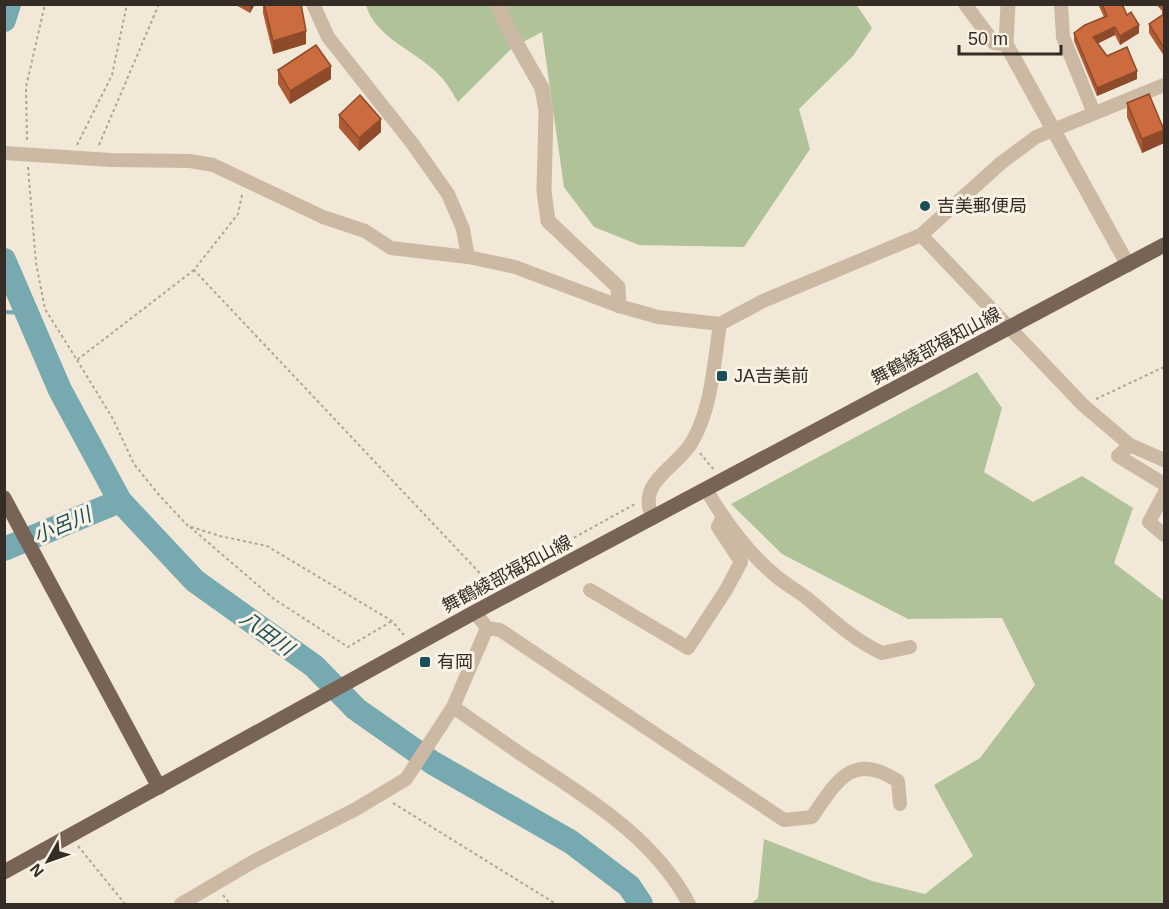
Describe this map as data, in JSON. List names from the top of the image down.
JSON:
{
  "streets": {
    "main road": ["舞鶴綾部福知山線"]
  },
  "water": ["小呂川", "八田川"],
  "places": {
    "other": ["吉美郵便局"],
    "transit": ["JA吉美前", "有岡"]
  },
  "scale_bar": "50 m",
  "north": "bottom left"
}
